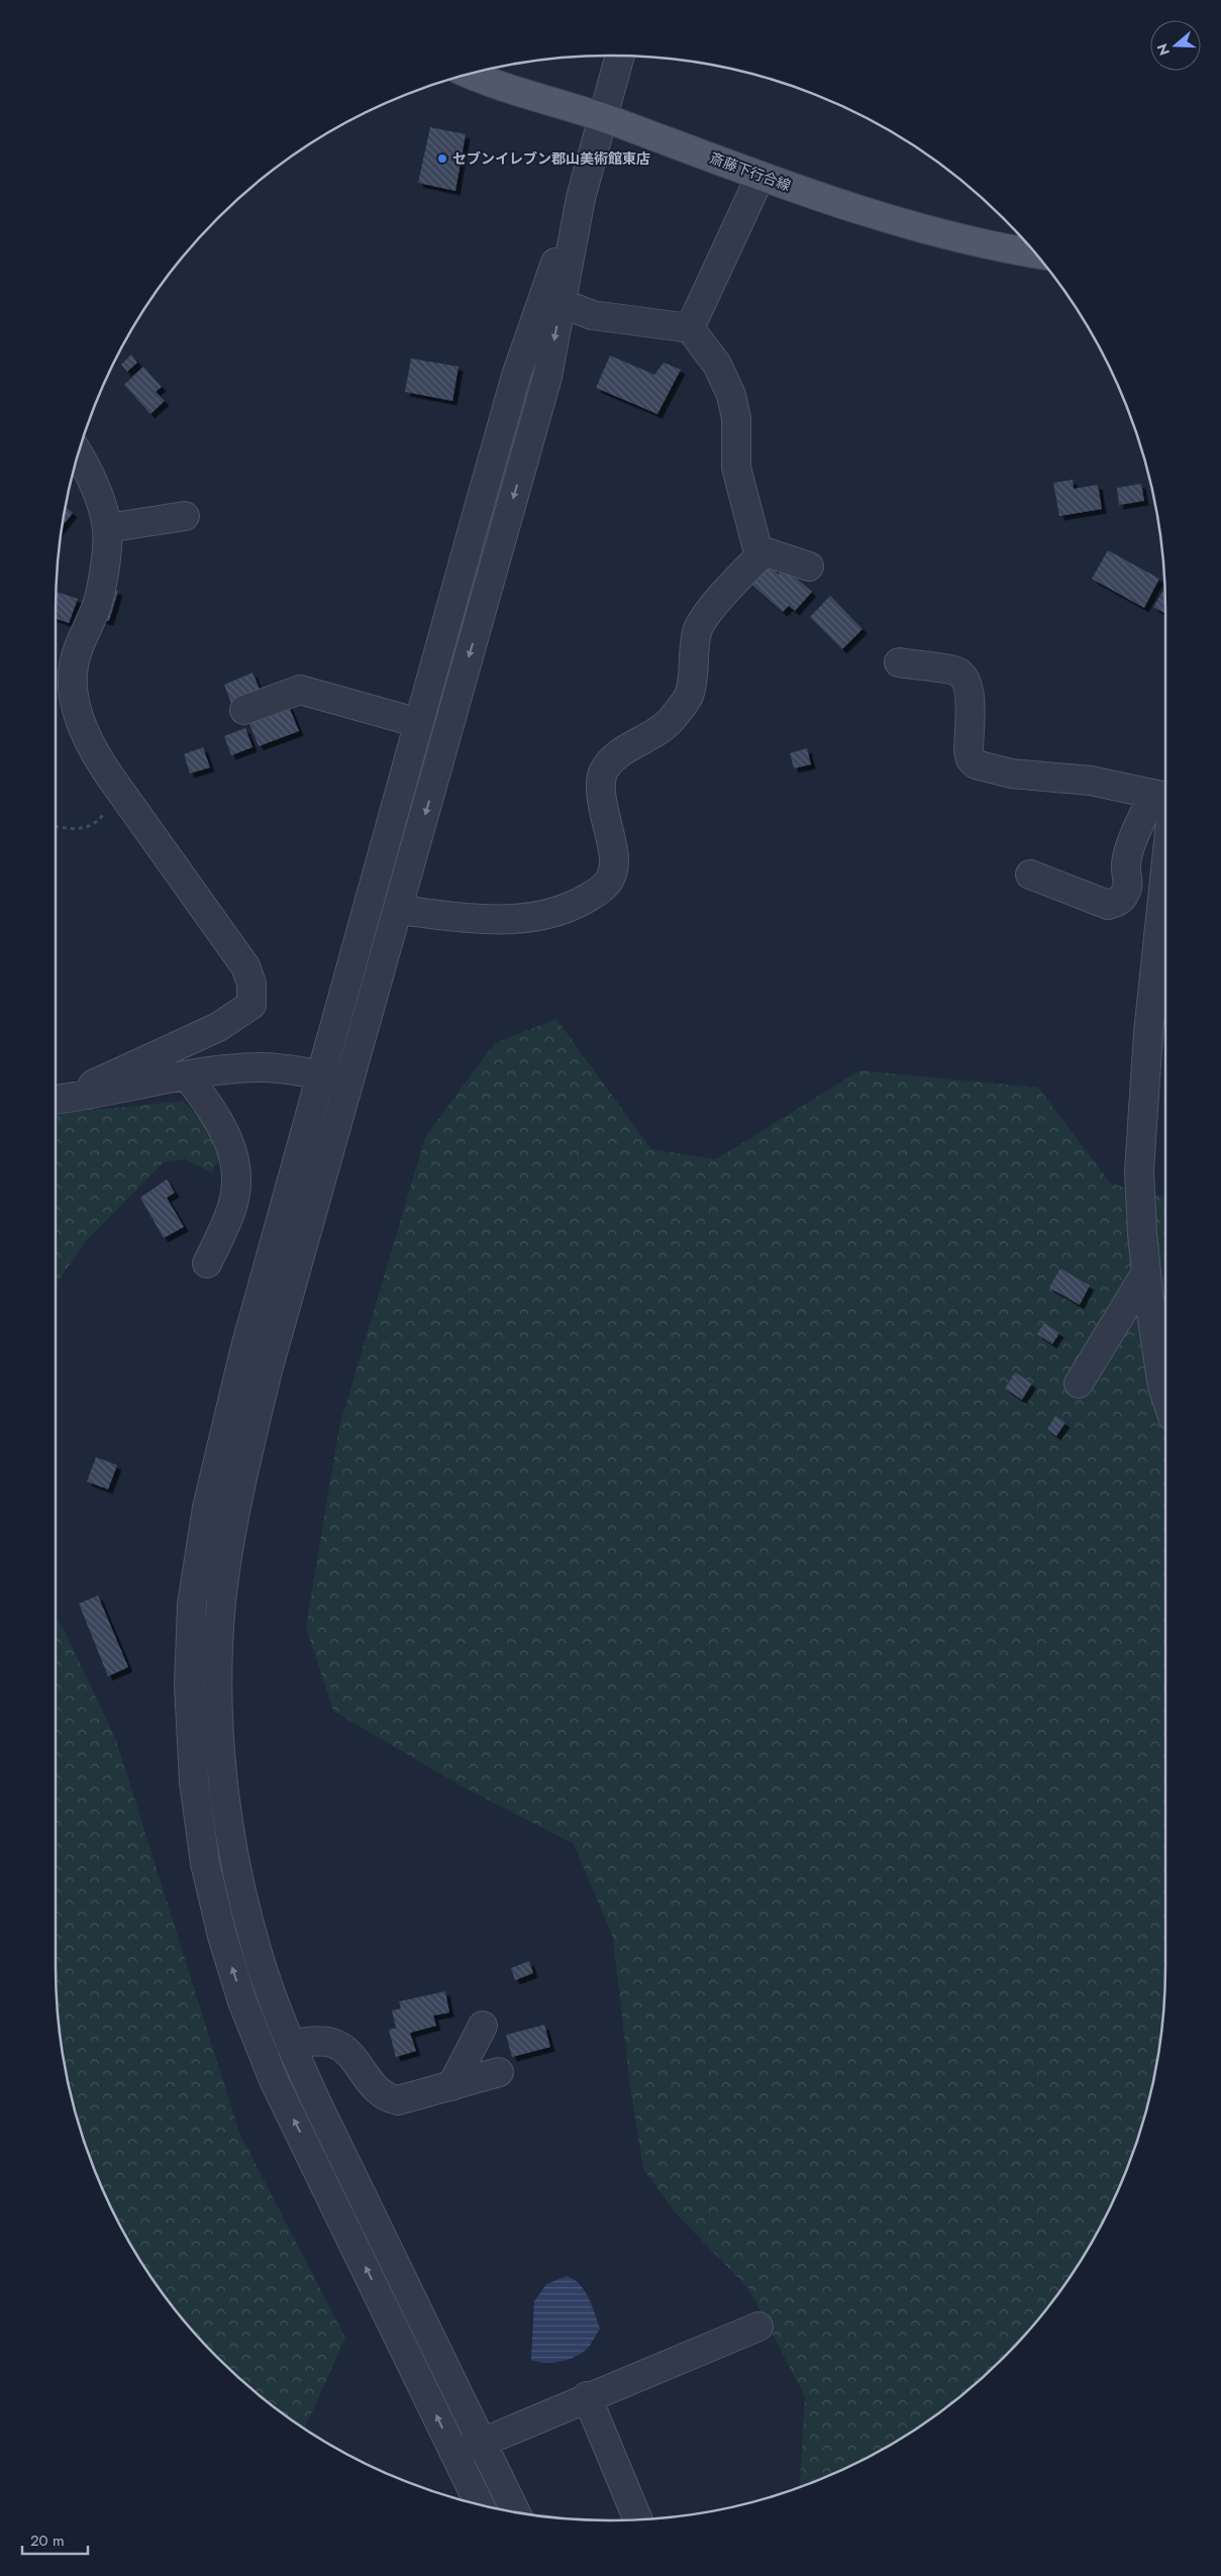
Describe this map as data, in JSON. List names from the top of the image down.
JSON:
{
  "streets": {
    "main road": ["斎藤下行合線"]
  },
  "places": ["セブンイレブン郡山美術館東店"],
  "scale_bar": "20 m",
  "north": "left"
}
